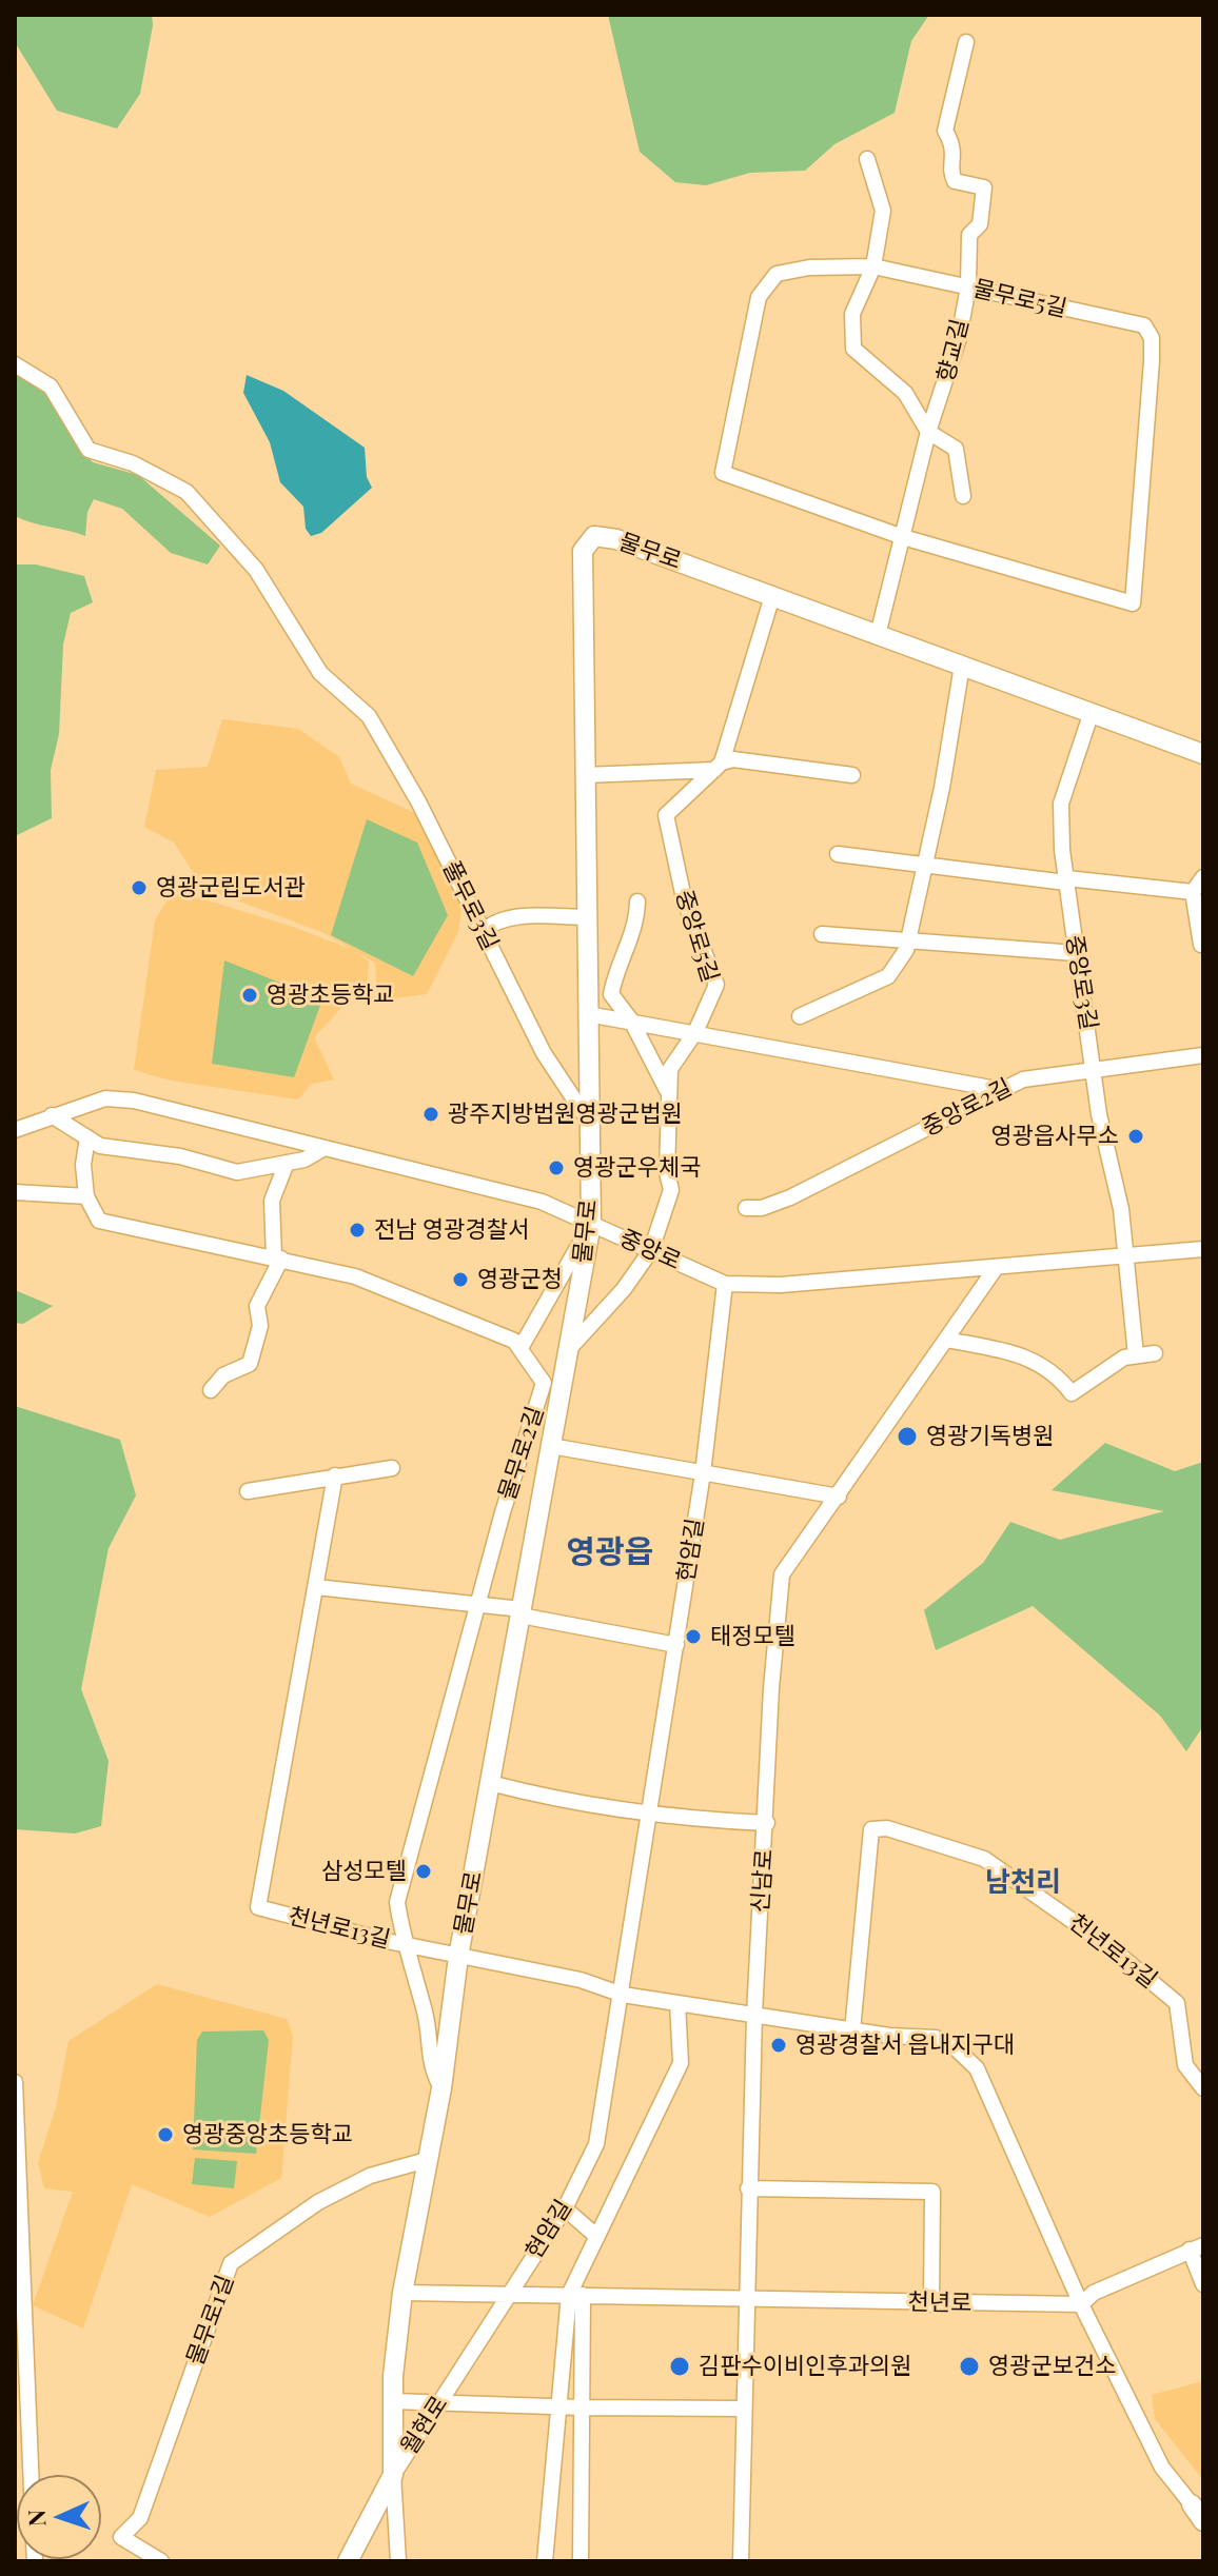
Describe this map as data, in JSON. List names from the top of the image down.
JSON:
{
  "streets": {
    "main road": ["물무로", "월현로"],
    "street": [
      "물무로5길",
      "향교길",
      "풀무로3길",
      "중앙로5길",
      "중앙로3길",
      "중앙로2길",
      "중앙로",
      "물무로2길",
      "현암길",
      "신남로",
      "천년로13길",
      "천년로",
      "물무로1길"
    ]
  },
  "crossings": [
    ["물무로5길", "향교길"],
    ["향교길", "물무로"],
    ["물무로", "풀무로3길"],
    ["물무로", "중앙로5길"],
    ["물무로", "중앙로3길"],
    ["물무로", "중앙로"],
    ["물무로", "물무로2길"],
    ["물무로", "천년로13길"],
    ["물무로", "천년로"],
    ["물무로", "물무로1길"],
    ["물무로", "월현로"],
    ["중앙로5길", "중앙로"],
    ["중앙로3길", "중앙로2길"],
    ["중앙로3길", "중앙로"],
    ["중앙로", "현암길"],
    ["중앙로", "신남로"],
    ["물무로2길", "천년로13길"],
    ["현암길", "천년로13길"],
    ["현암길", "천년로"],
    ["현암길", "월현로"],
    ["신남로", "천년로13길"],
    ["신남로", "천년로"],
    ["천년로13길", "천년로"],
    ["천년로", "월현로"]
  ],
  "districts": ["영광읍", "남천리"],
  "places": [
    "영광군립도서관",
    "영광초등학교",
    "광주지방법원영광군법원",
    "영광읍사무소",
    "영광군우체국",
    "전남 영광경찰서",
    "영광군청",
    "영광기독병원",
    "태정모텔",
    "삼성모텔",
    "영광경찰서 읍내지구대",
    "영광중앙초등학교",
    "김판수이비인후과의원",
    "영광군보건소"
  ],
  "north": "left"
}
